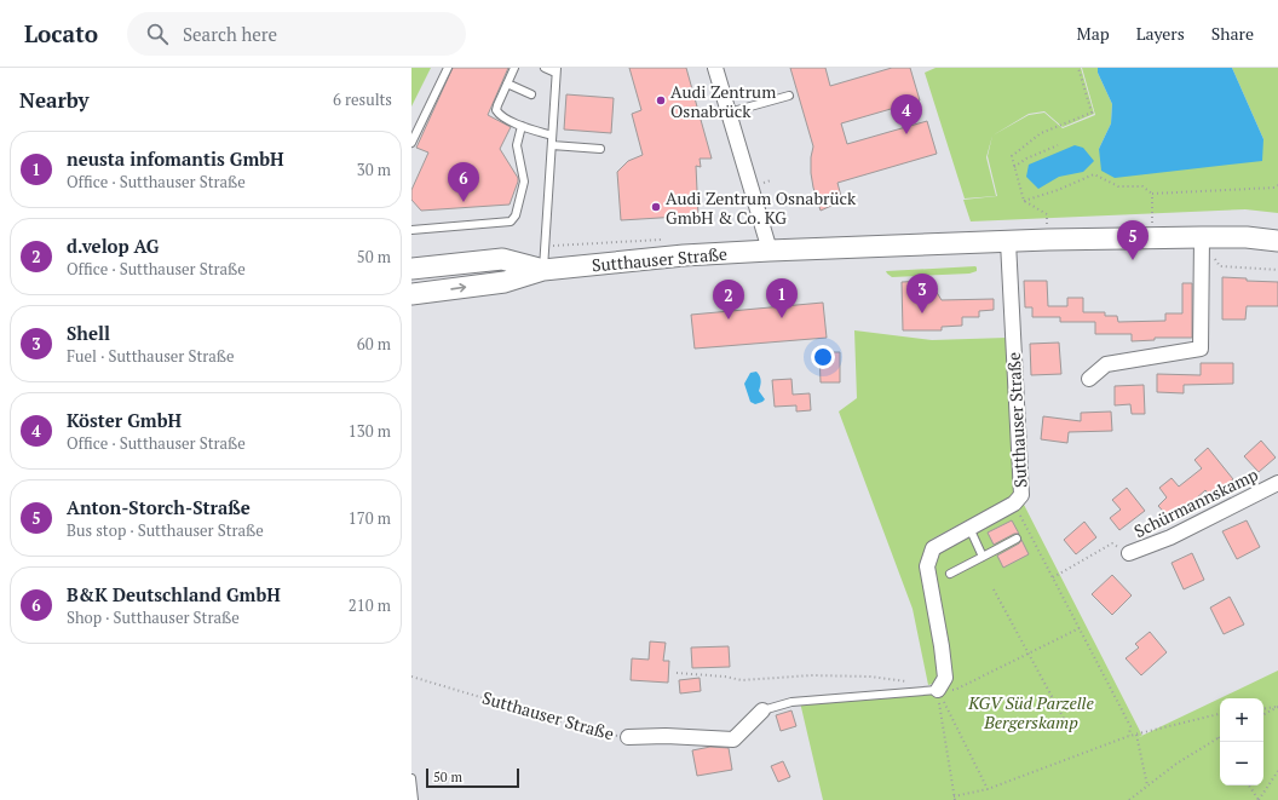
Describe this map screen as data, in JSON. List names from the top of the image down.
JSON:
{
  "streets": {
    "street": ["Sutthauser Straße", "Schürmannskamp"]
  },
  "parks": ["KGV Süd Parzelle Bergerskamp"],
  "places": ["Audi Zentrum Osnabrück", "Audi Zentrum Osnabrück GmbH & Co. KG"],
  "scale_bar": "50 m",
  "page": {
    "header": "Locato",
    "search": "Search here",
    "nav": ["Map", "Layers", "Share"],
    "heading": ["Nearby", "6 results"],
    "pins": [
      "4",
      "6",
      "5",
      "3",
      "1",
      "2"
    ],
    "list": [
      {
        "mark": "1",
        "name": "neusta infomantis GmbH",
        "note": "Office · Sutthauser Straße",
        "value": "30 m"
      },
      {
        "mark": "2",
        "name": "d.velop AG",
        "note": "Office · Sutthauser Straße",
        "value": "50 m"
      },
      {
        "mark": "3",
        "name": "Shell",
        "note": "Fuel · Sutthauser Straße",
        "value": "60 m"
      },
      {
        "mark": "4",
        "name": "Köster GmbH",
        "note": "Office · Sutthauser Straße",
        "value": "130 m"
      },
      {
        "mark": "5",
        "name": "Anton-Storch-Straße",
        "note": "Bus stop · Sutthauser Straße",
        "value": "170 m"
      },
      {
        "mark": "6",
        "name": "B&K Deutschland GmbH",
        "note": "Shop · Sutthauser Straße",
        "value": "210 m"
      }
    ],
    "map_buttons": ["+", "−"],
    "scale": "50 m"
  }
}
